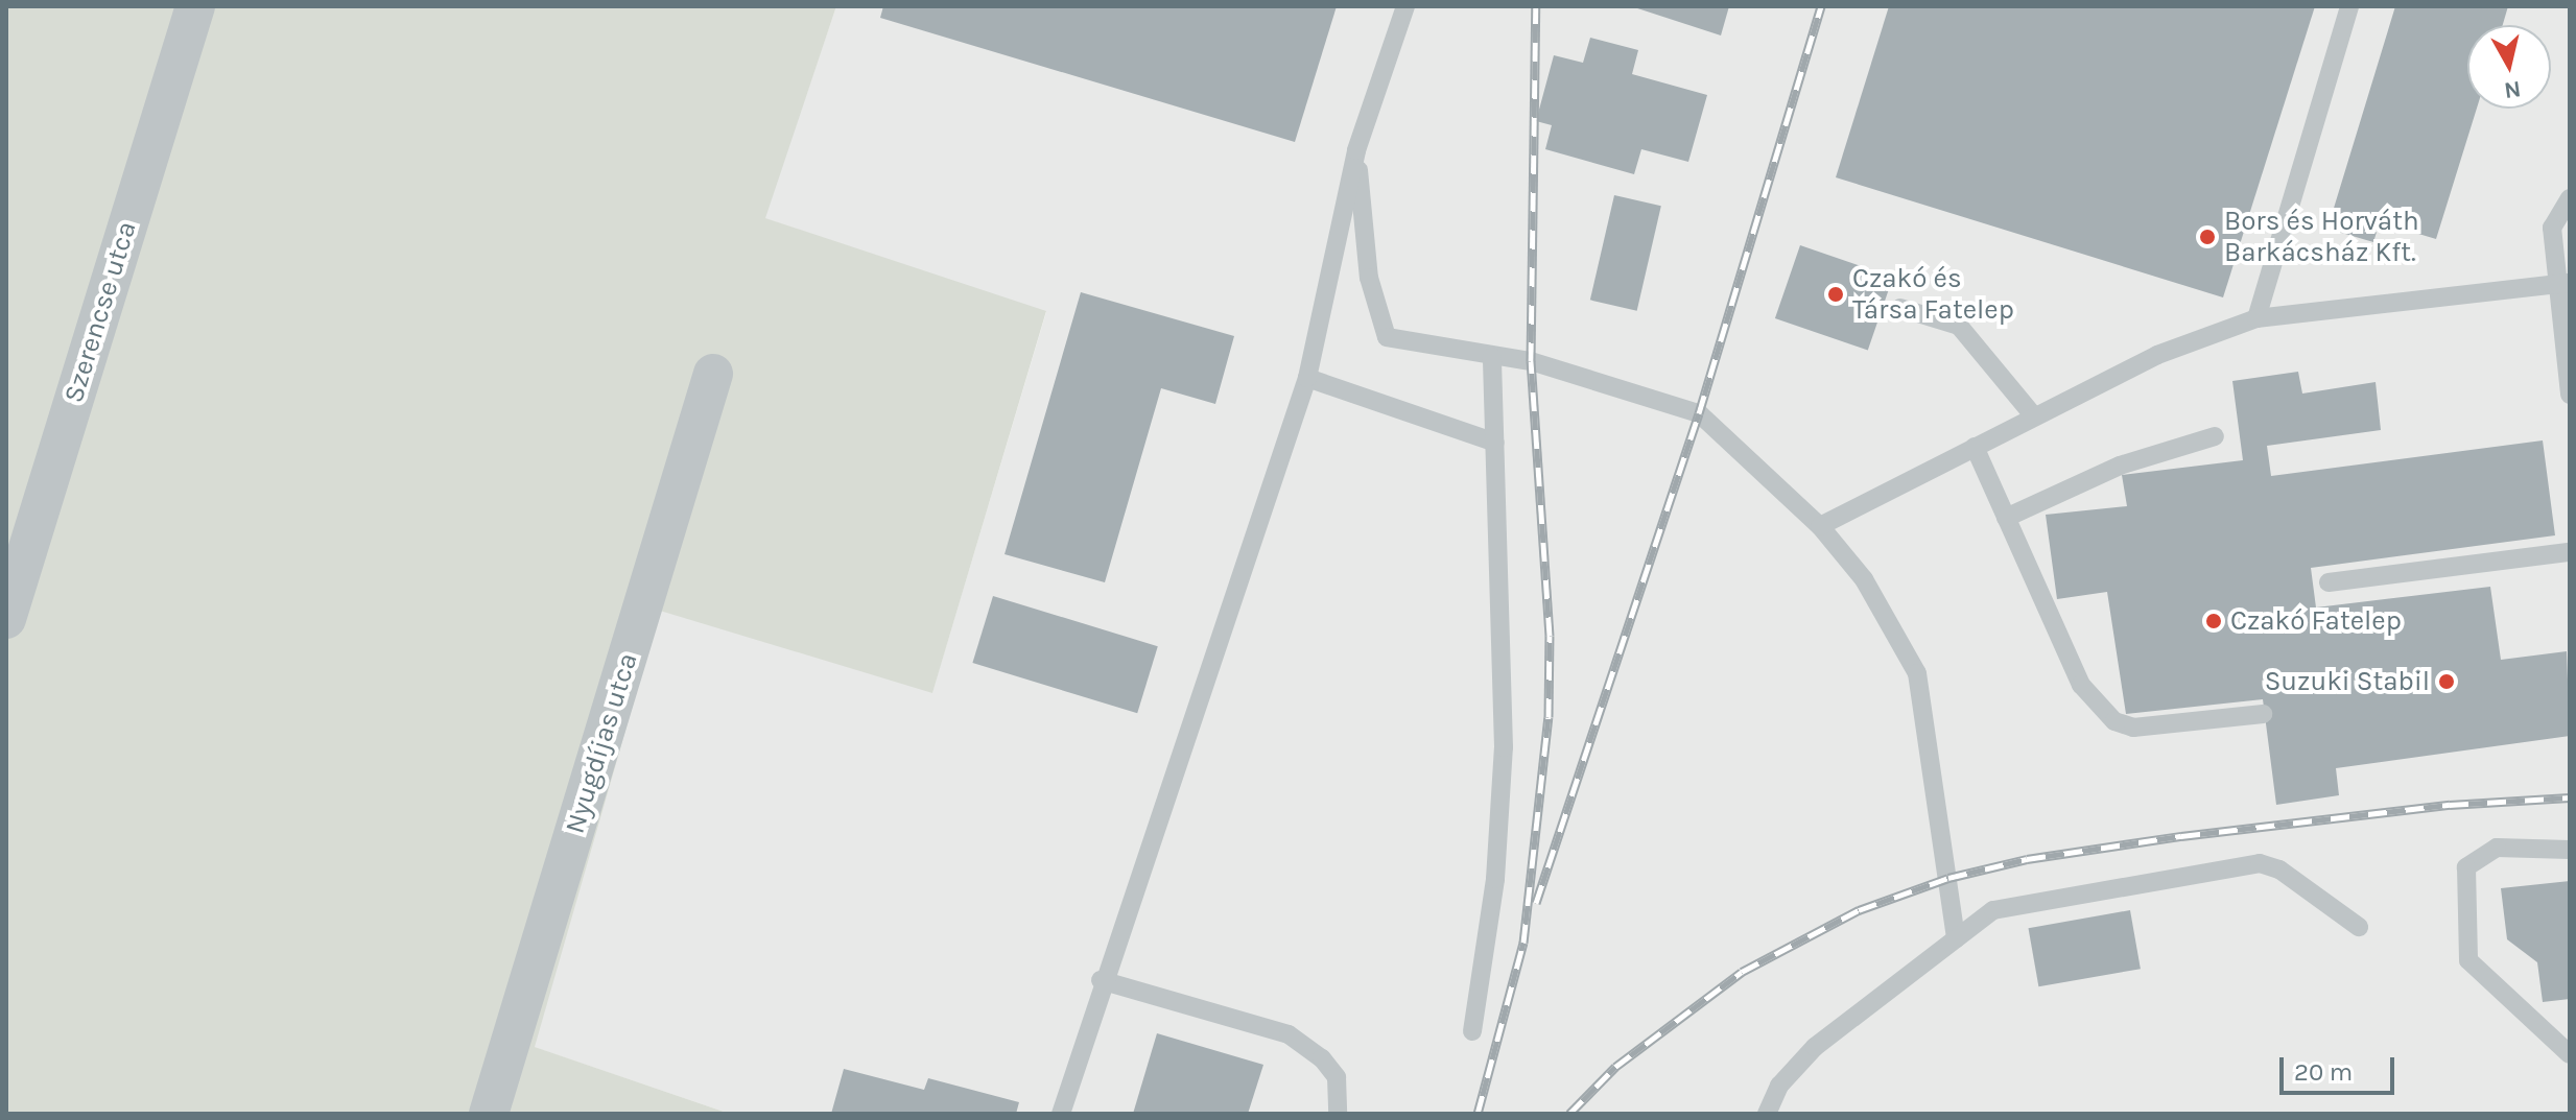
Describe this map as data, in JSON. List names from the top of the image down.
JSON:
{
  "streets": {
    "street": ["Szerencse utca", "Nyugdíjas utca"]
  },
  "places": [
    "Bors és Horváth Barkácsház Kft.",
    "Czakó és Társa Fatelep",
    "Czakó Fatelep",
    "Suzuki Stabil"
  ],
  "scale_bar": "20 m",
  "north": "bottom"
}
